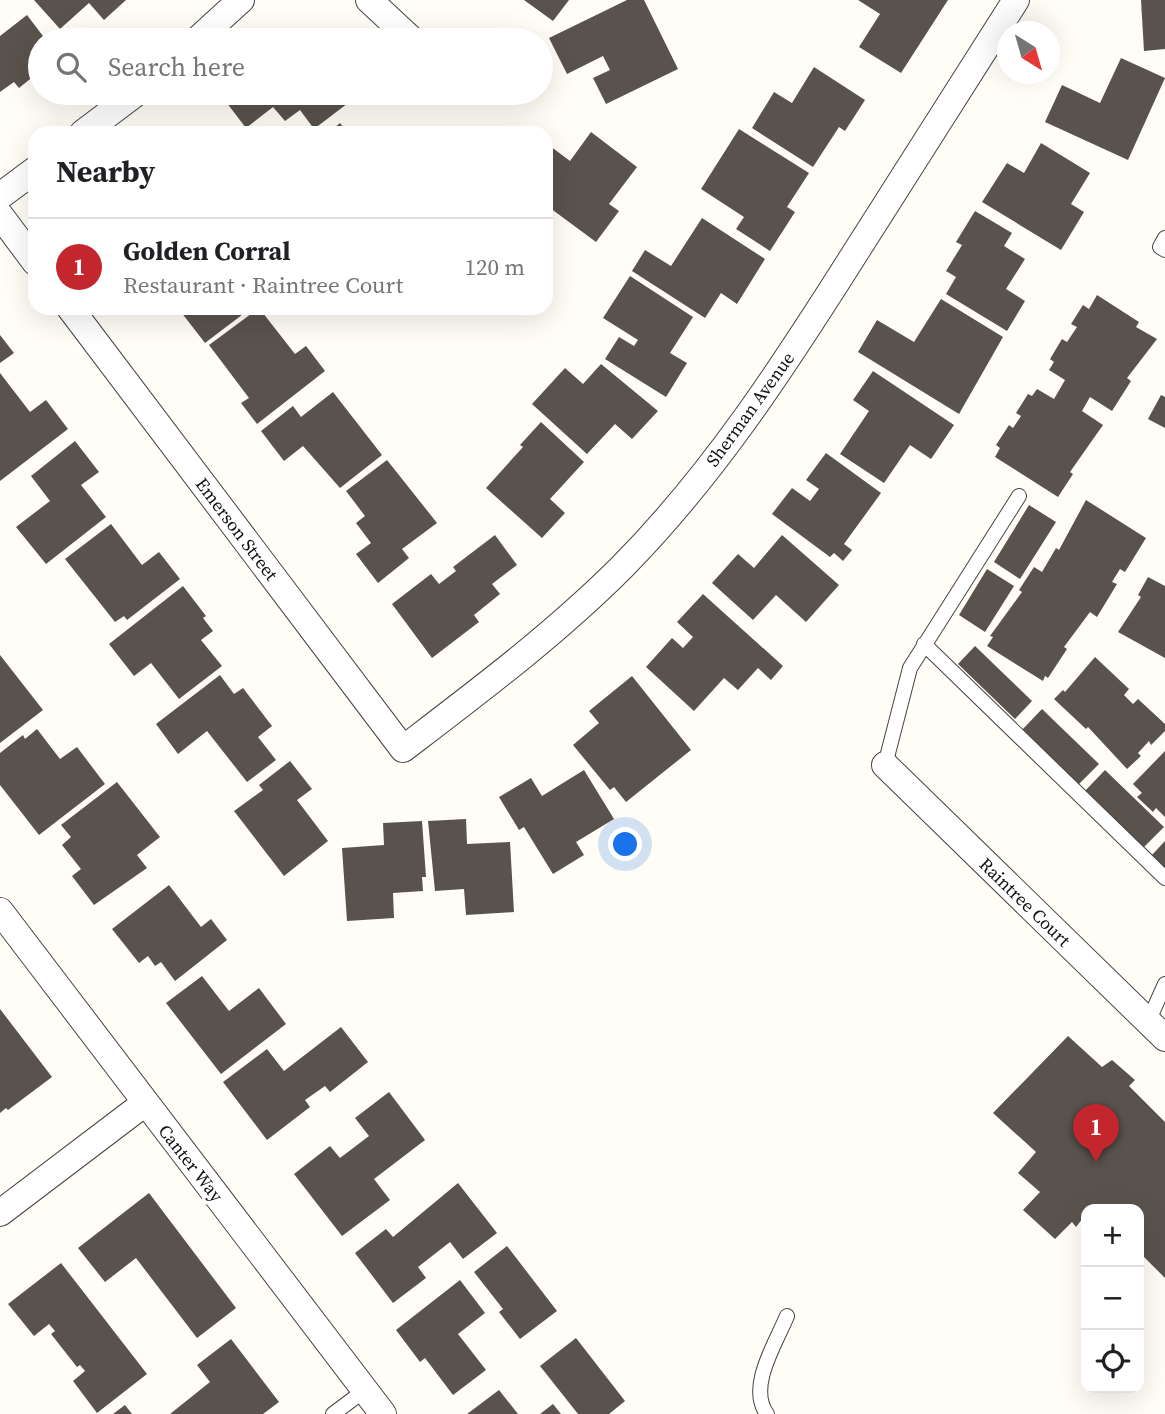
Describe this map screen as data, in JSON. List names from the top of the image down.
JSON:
{
  "streets": {
    "street": [
      "Sherman Avenue",
      "Emerson Street",
      "Raintree Court",
      "Canter Way"
    ]
  },
  "crossings": [
    ["Sherman Avenue", "Emerson Street"]
  ],
  "north": "bottom right",
  "page": {
    "search": "Search here",
    "heading": "Nearby",
    "list": [
      {
        "mark": "1",
        "name": "Golden Corral",
        "note": "Restaurant · Raintree Court",
        "value": "120 m"
      }
    ],
    "pins": "1",
    "map_buttons": ["+", "−"]
  }
}
